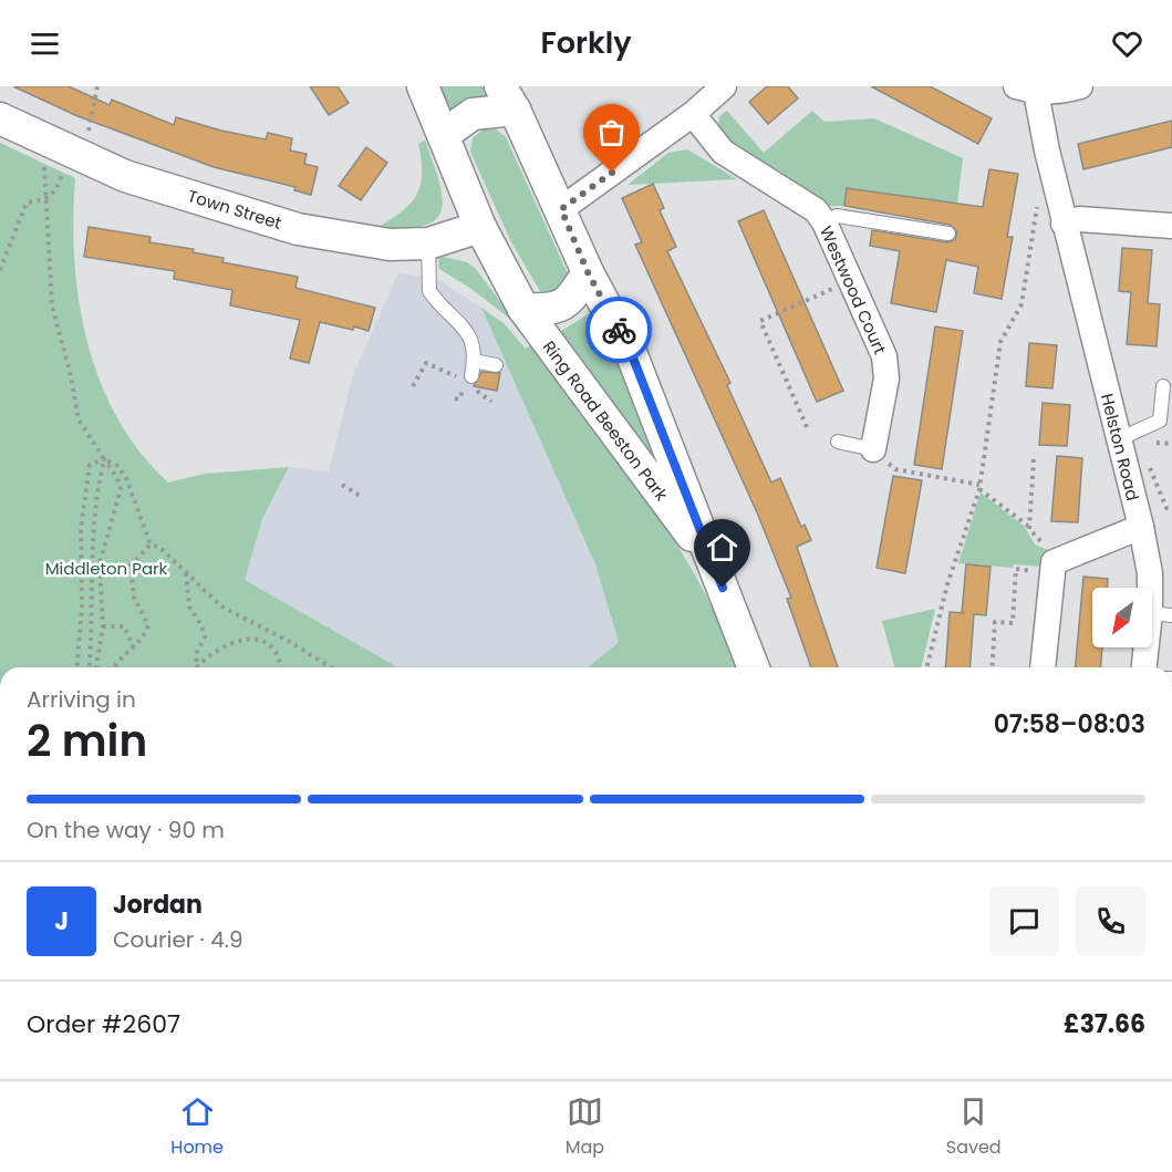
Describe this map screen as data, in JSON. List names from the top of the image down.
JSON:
{
  "streets": {
    "street": [
      "Town Street",
      "Westwood Court",
      "Ring Road Beeston Park",
      "Helston Road"
    ]
  },
  "crossings": [
    ["Town Street", "Ring Road Beeston Park"]
  ],
  "parks": ["Middleton Park"],
  "north": "bottom left",
  "page": {
    "header": "Forkly",
    "heading": ["2 min", "Arriving in", "07:58–08:03"],
    "panel": [
      "Jordan",
      "Courier · 4.9",
      "Order #2607",
      "£37.66"
    ],
    "bar": "On the way · 90 m",
    "round": "J",
    "tabs": ["Home", "Map", "Saved"]
  }
}
